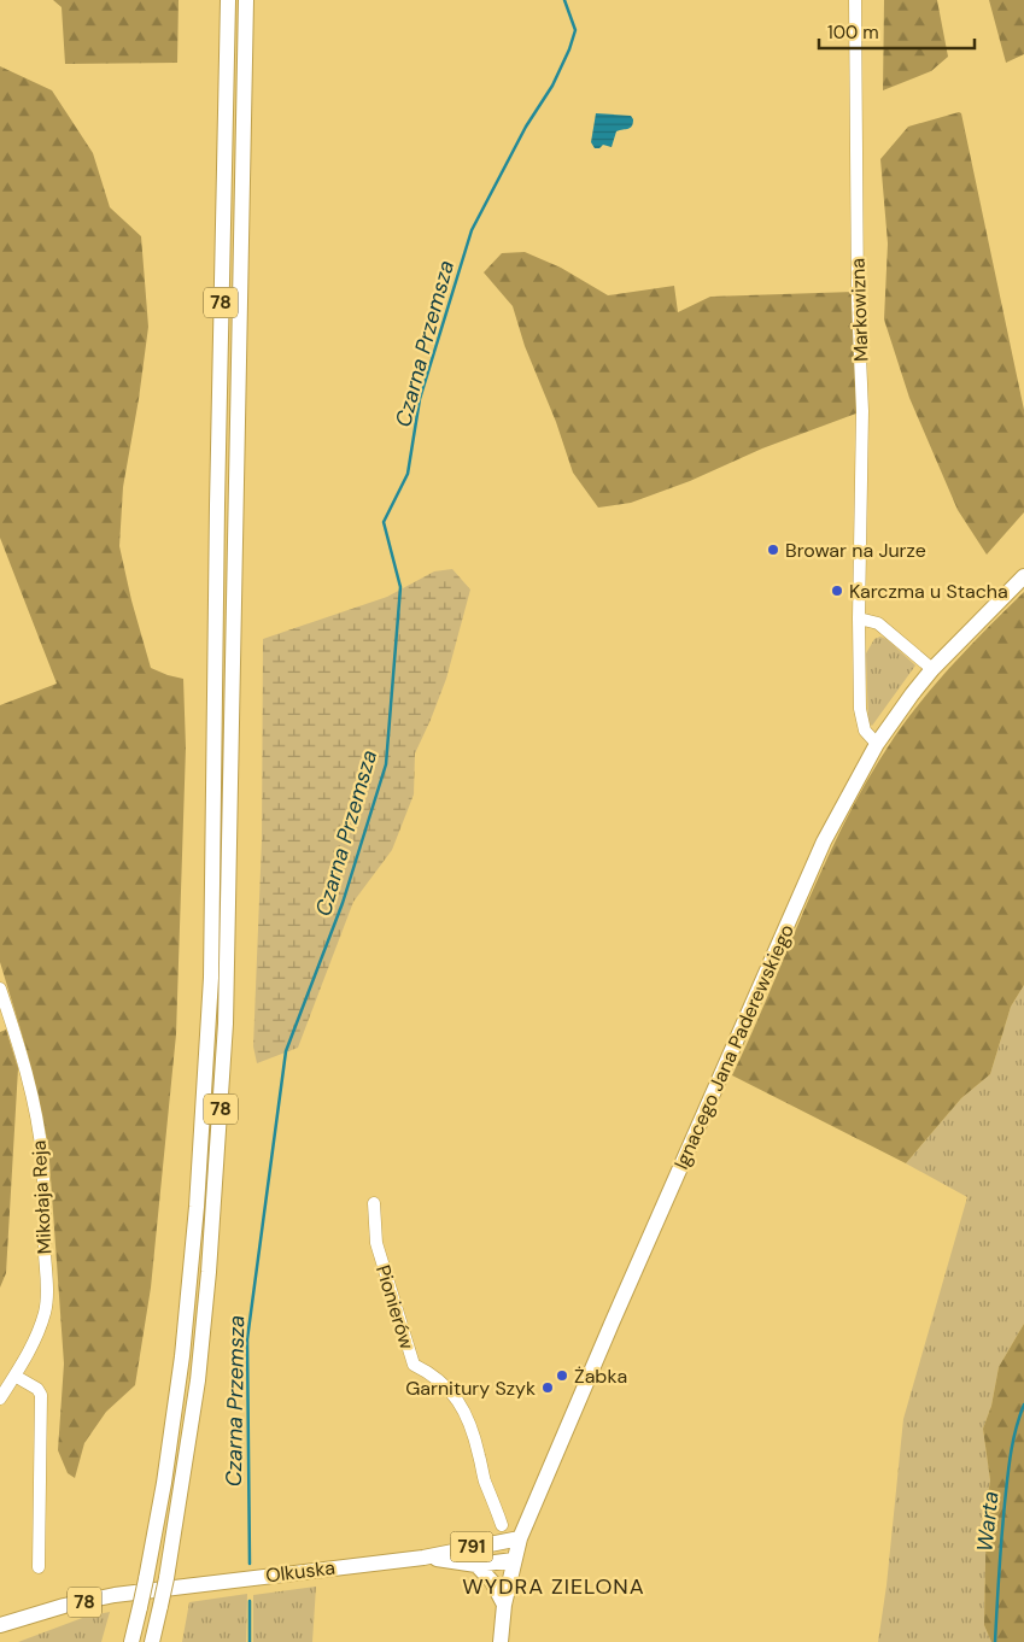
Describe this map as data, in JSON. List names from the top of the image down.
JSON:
{
  "streets": {
    "main road": [
      "78",
      "Ignacego Jana Paderewskiego",
      "791",
      "Olkuska"
    ],
    "street": ["Markowizna", "Mikołaja Reja", "Pionierów"]
  },
  "crossings": [
    ["78", "Olkuska"],
    ["Markowizna", "Ignacego Jana Paderewskiego"],
    ["Ignacego Jana Paderewskiego", "Olkuska"]
  ],
  "districts": ["WYDRA ZIELONA"],
  "water": ["Czarna Przemsza", "Warta"],
  "places": [
    "Browar na Jurze",
    "Karczma u Stacha",
    "Żabka",
    "Garnitury Szyk"
  ],
  "scale_bar": "100 m"
}
